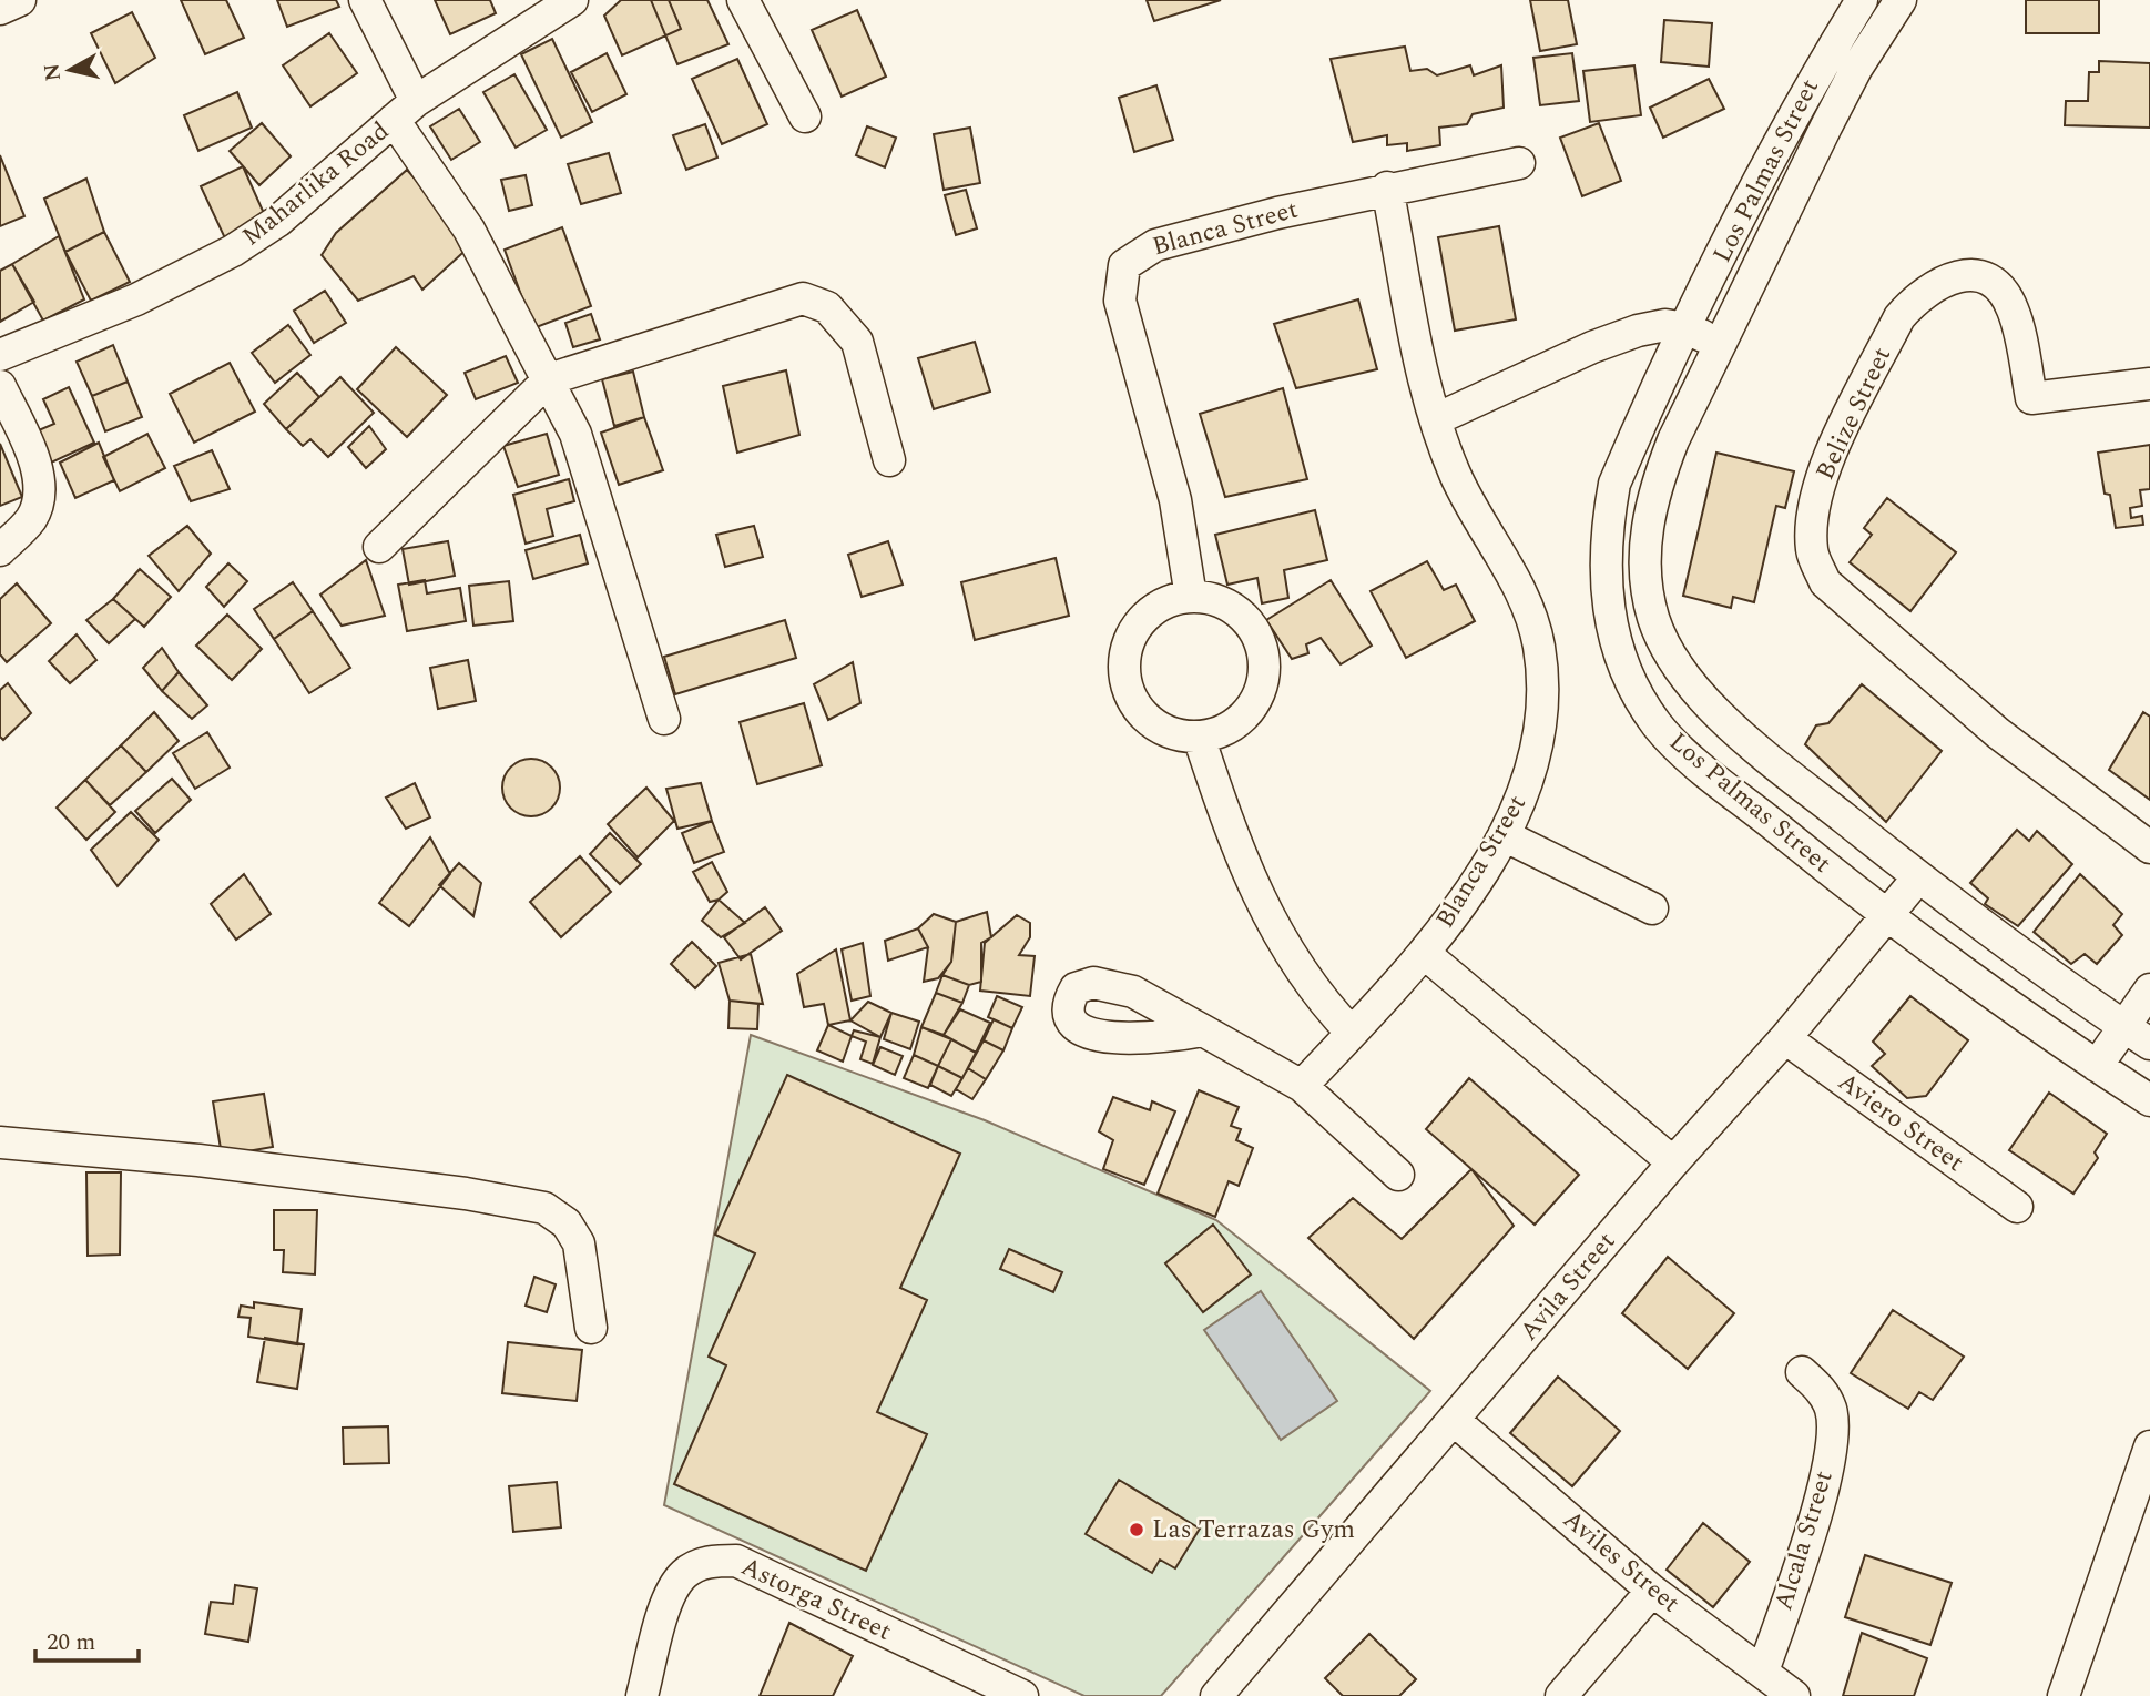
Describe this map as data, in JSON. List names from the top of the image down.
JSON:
{
  "streets": {
    "street": [
      "Los Palmas Street",
      "Maharlika Road",
      "Blanca Street",
      "Belize Street",
      "Aviero Street",
      "Avila Street",
      "Alcala Street",
      "Aviles Street",
      "Astorga Street"
    ]
  },
  "crossings": [
    ["Los Palmas Street", "Avila Street"],
    ["Blanca Street", "Avila Street"],
    ["Aviero Street", "Avila Street"],
    ["Avila Street", "Aviles Street"],
    ["Alcala Street", "Aviles Street"]
  ],
  "places": ["Las Terrazas Gym"],
  "scale_bar": "20 m",
  "north": "left"
}
